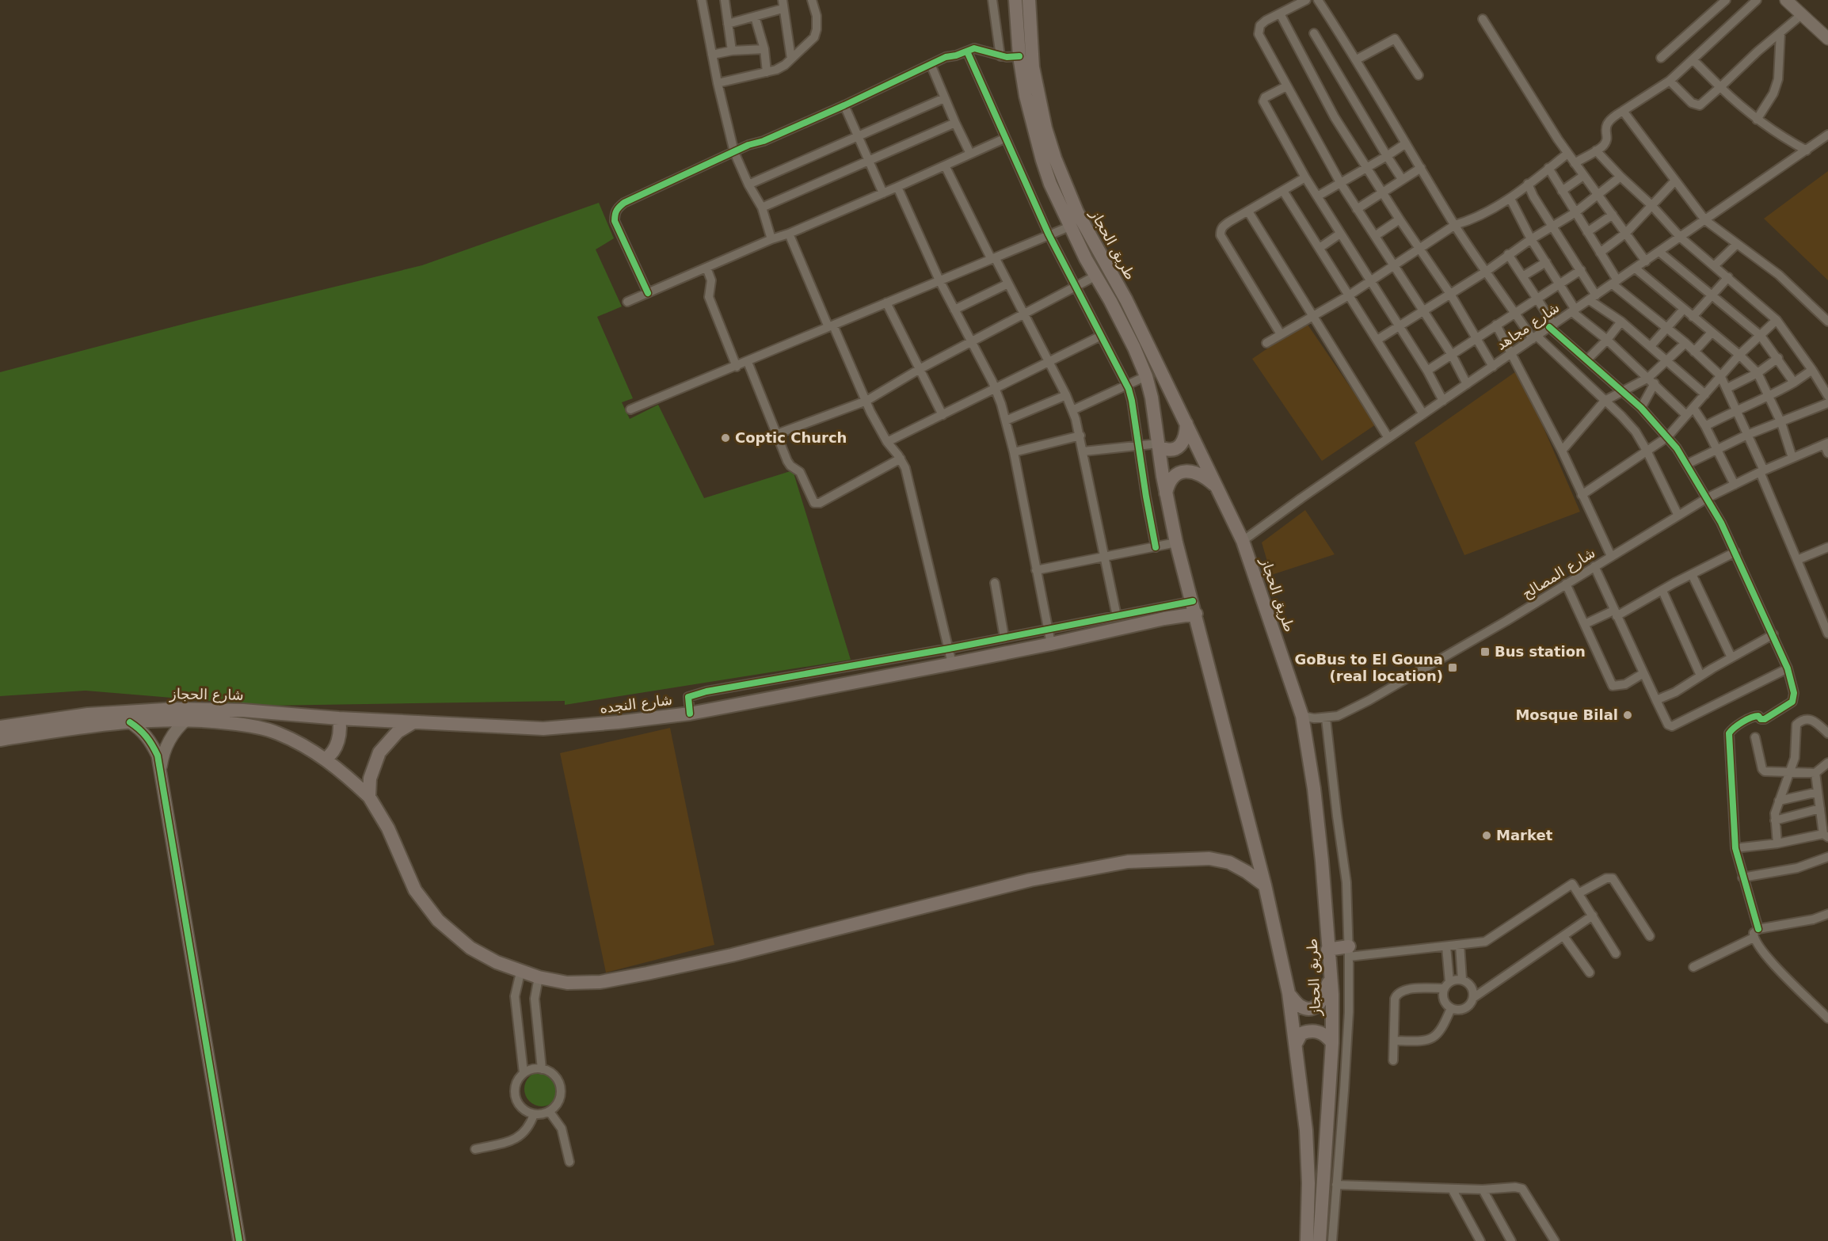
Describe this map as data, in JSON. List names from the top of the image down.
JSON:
{
  "streets": {
    "main road": ["طريق الحجاز", "شارع الحجاز", "شارع النجده"],
    "street": ["شارع مجاهد", "شارع المصالح"]
  },
  "crossings": [
    ["طريق الحجاز", "شارع مجاهد"],
    ["طريق الحجاز", "شارع المصالح"],
    ["طريق الحجاز", "شارع الحجاز"],
    ["طريق الحجاز", "شارع النجده"],
    ["شارع الحجاز", "شارع النجده"]
  ],
  "places": {
    "other": ["Coptic Church", "Mosque Bilal", "Market"],
    "transit": ["Bus station", "GoBus to El Gouna (real location)"]
  }
}
